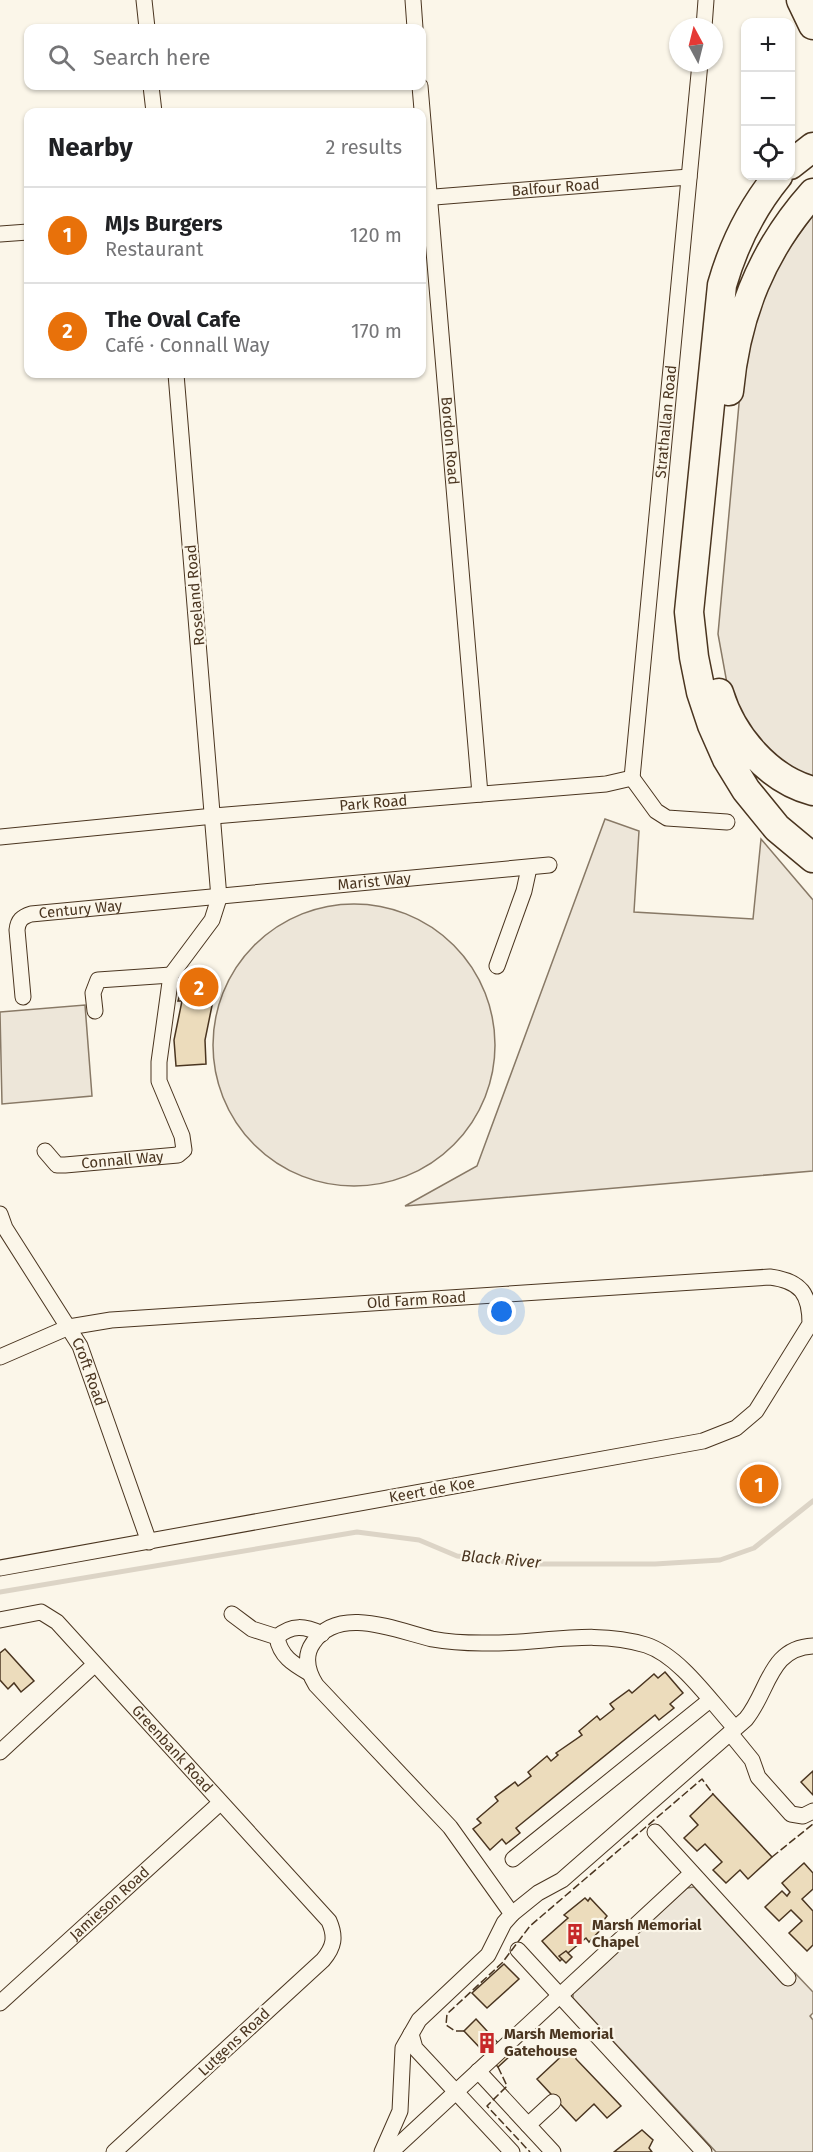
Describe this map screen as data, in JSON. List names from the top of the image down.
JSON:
{
  "streets": {
    "street": [
      "Balfour Road",
      "Strathallan Road",
      "Bordon Road",
      "Roseland Road",
      "Park Road",
      "Marist Way",
      "Century Way",
      "Connall Way",
      "Old Farm Road",
      "Croft Road",
      "Keert de Koe",
      "Greenbank Road",
      "Jamieson Road",
      "Lutgens Road"
    ]
  },
  "crossings": [
    ["Balfour Road", "Strathallan Road"],
    ["Strathallan Road", "Park Road"],
    ["Bordon Road", "Park Road"],
    ["Roseland Road", "Park Road"],
    ["Roseland Road", "Marist Way"],
    ["Roseland Road", "Century Way"],
    ["Roseland Road", "Connall Way"],
    ["Marist Way", "Century Way"],
    ["Marist Way", "Connall Way"],
    ["Century Way", "Connall Way"],
    ["Old Farm Road", "Croft Road"],
    ["Old Farm Road", "Keert de Koe"],
    ["Croft Road", "Keert de Koe"],
    ["Greenbank Road", "Jamieson Road"],
    ["Greenbank Road", "Lutgens Road"]
  ],
  "water": ["Black River"],
  "places": {
    "building": ["Marsh Memorial Chapel", "Marsh Memorial Gatehouse"]
  },
  "north": "top",
  "page": {
    "map_buttons": ["+", "−"],
    "search": "Search here",
    "heading": ["Nearby", "2 results"],
    "list": [
      {
        "mark": "1",
        "name": "MJs Burgers",
        "note": "Restaurant",
        "value": "120 m"
      },
      {
        "mark": "2",
        "name": "The Oval Cafe",
        "note": "Café · Connall Way",
        "value": "170 m"
      }
    ],
    "pins": ["2", "1"]
  }
}
